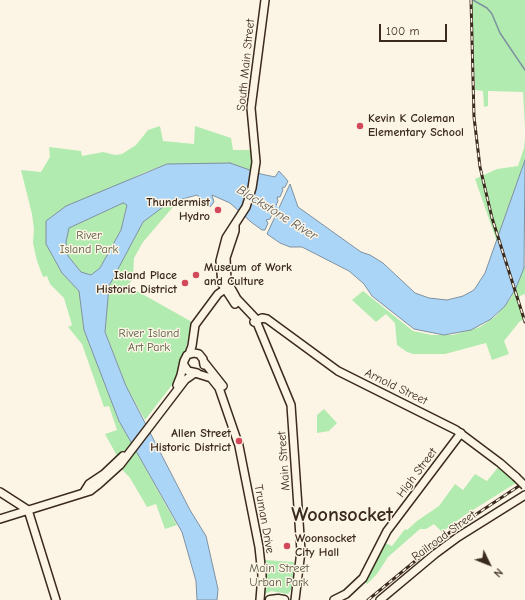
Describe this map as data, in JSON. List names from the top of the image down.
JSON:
{
  "streets": {
    "main road": [
      "South Main Street",
      "Arnold Street",
      "Main Street",
      "High Street",
      "Truman Drive",
      "Railroad Street"
    ]
  },
  "crossings": [
    ["South Main Street", "Main Street"],
    ["Arnold Street", "Main Street"],
    ["Arnold Street", "High Street"]
  ],
  "districts": ["Woonsocket"],
  "water": ["Blackstone River"],
  "parks": ["River Island Park", "River Island Art Park", "Main Street Urban Park"],
  "places": [
    "Kevin K Coleman Elementary School",
    "Thundermist Hydro",
    "Museum of Work and Culture",
    "Island Place Historic District",
    "Allen Street Historic District",
    "Woonsocket City Hall"
  ],
  "scale_bar": "100 m",
  "north": "bottom right"
}
